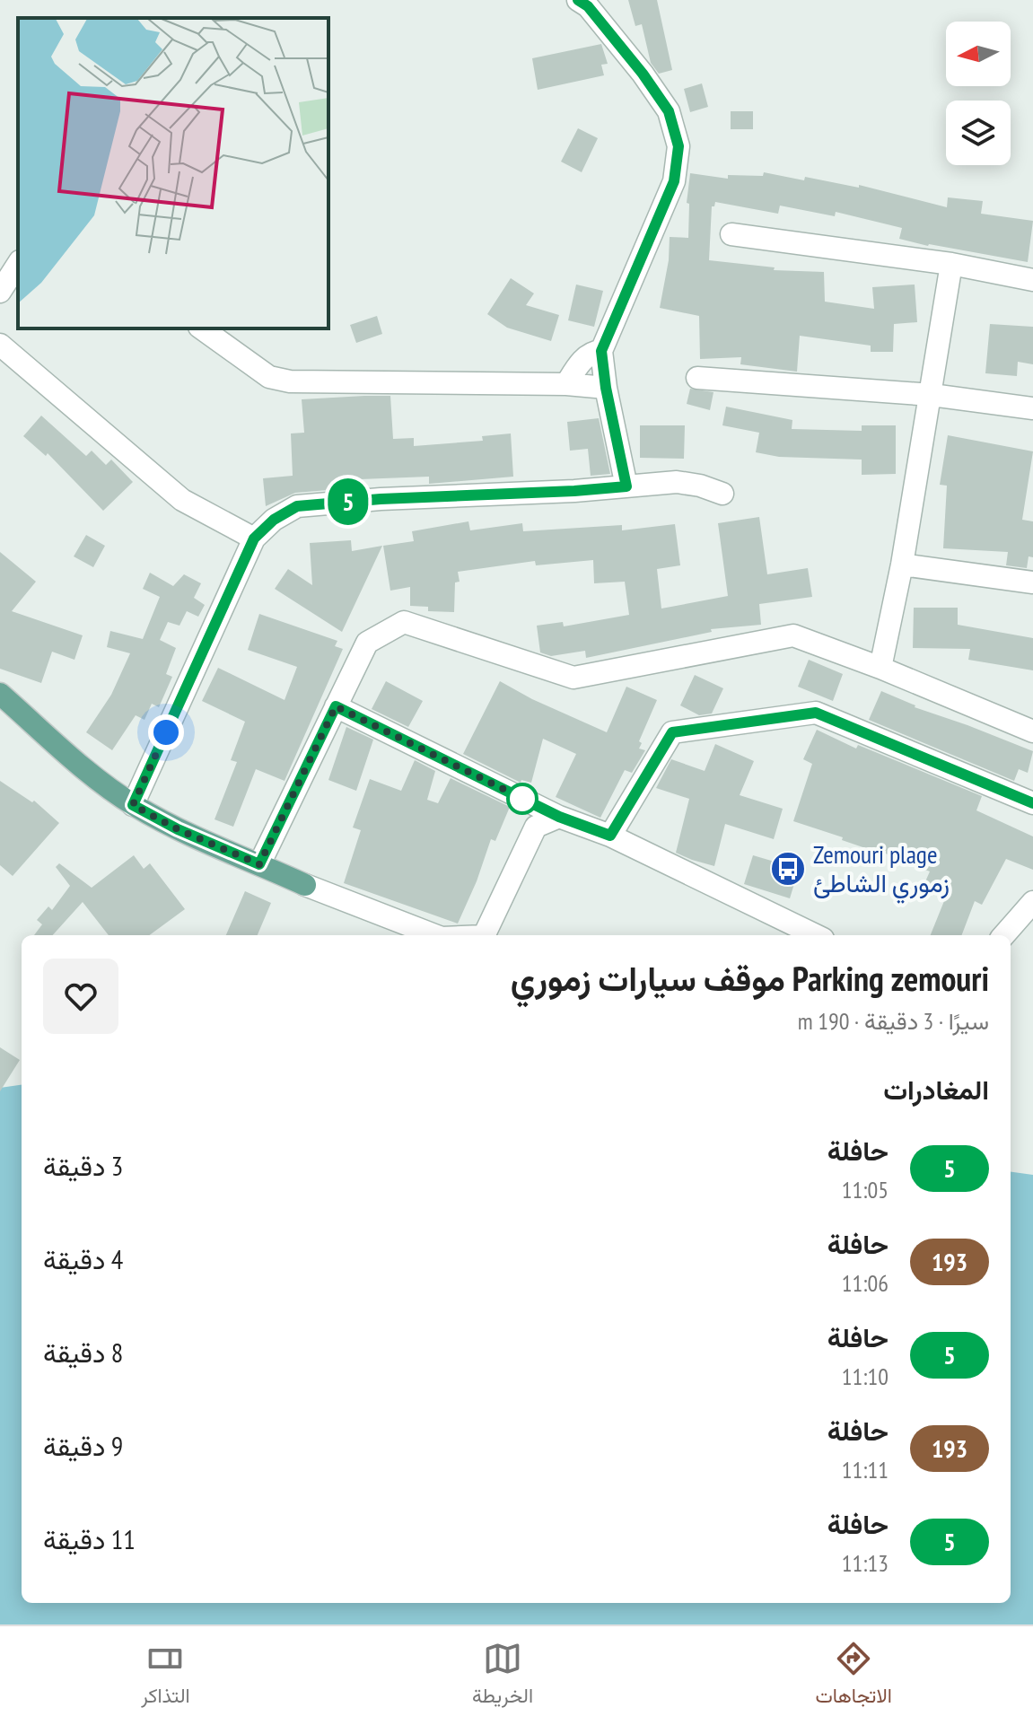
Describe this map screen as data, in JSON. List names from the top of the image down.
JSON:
{
  "places": {
    "bus stop": ["Zemouri plage زموري الشاطئ"]
  },
  "lines": ["bus line 5"],
  "north": "left",
  "page": {
    "on_map": "5",
    "heading": [
      ["Parking zemouri موقف سيارات زموري", "سيرًا · 3 دقيقة · 190 m"],
      "المغادرات"
    ],
    "list": [
      {
        "mark": "5",
        "name": "حافلة",
        "note": "11:05",
        "value": "3 دقيقة"
      },
      {
        "mark": "193",
        "name": "حافلة",
        "note": "11:06",
        "value": "4 دقيقة"
      },
      {
        "mark": "5",
        "name": "حافلة",
        "note": "11:10",
        "value": "8 دقيقة"
      },
      {
        "mark": "193",
        "name": "حافلة",
        "note": "11:11",
        "value": "9 دقيقة"
      },
      {
        "mark": "5",
        "name": "حافلة",
        "note": "11:13",
        "value": "11 دقيقة"
      }
    ],
    "tabs": ["الاتجاهات", "الخريطة", "التذاكر"]
  }
}
